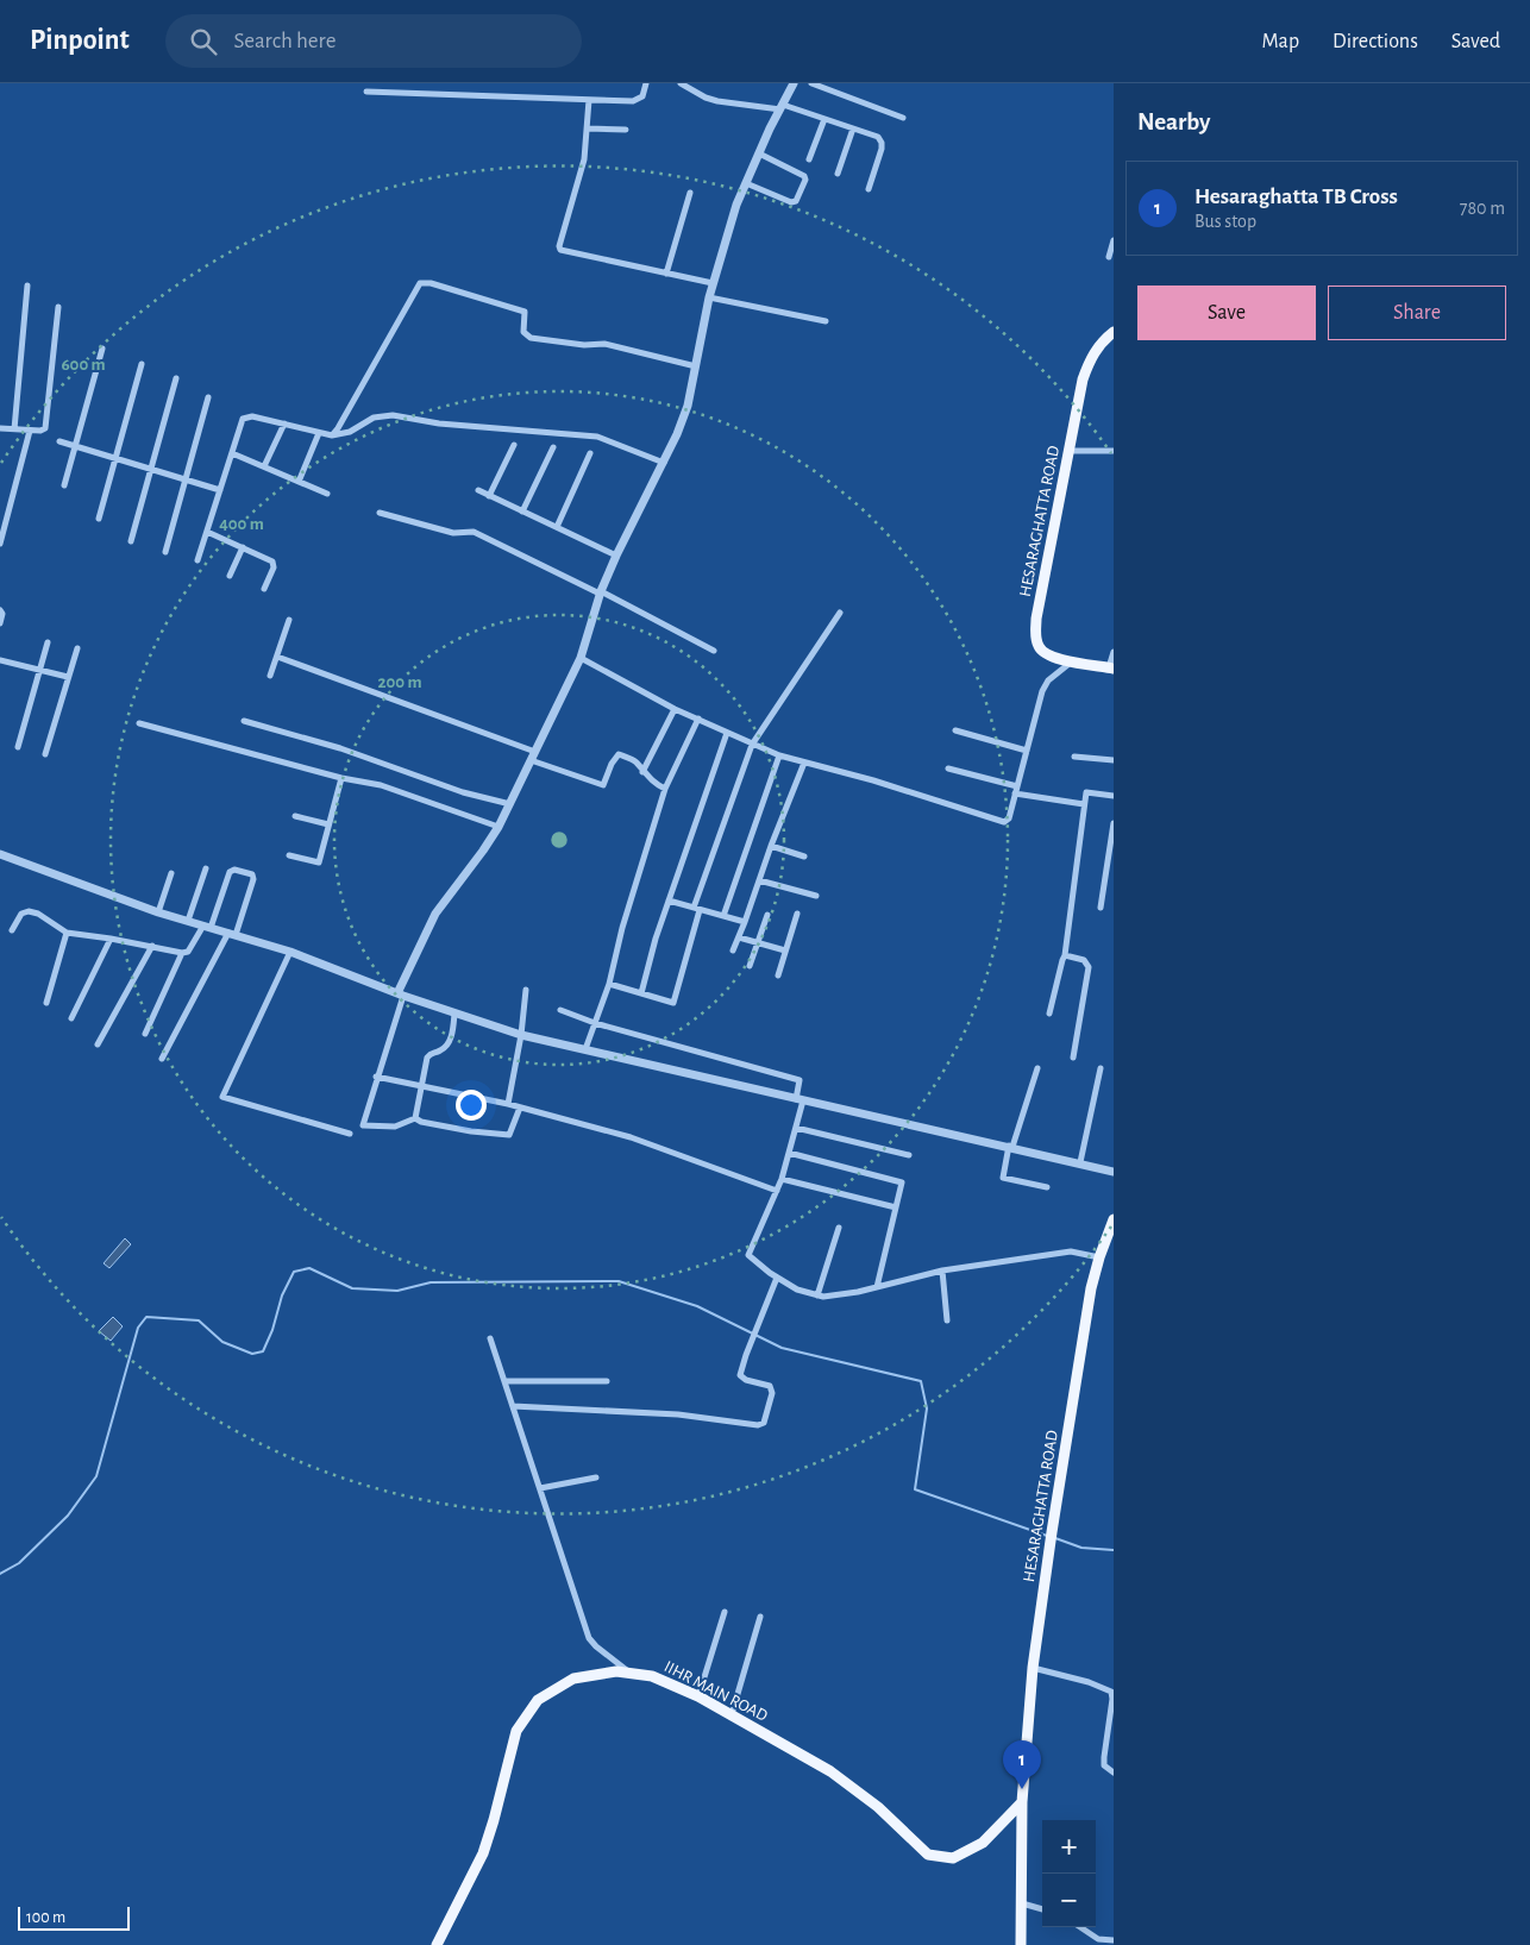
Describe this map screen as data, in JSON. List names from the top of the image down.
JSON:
{
  "streets": {
    "main road": ["HESARAGHATTA ROAD", "IIHR MAIN ROAD"]
  },
  "crossings": [
    ["HESARAGHATTA ROAD", "IIHR MAIN ROAD"]
  ],
  "scale_bar": "100 m",
  "page": {
    "header": "Pinpoint",
    "search": "Search here",
    "nav": ["Map", "Directions", "Saved"],
    "heading": "Nearby",
    "list": [
      {
        "mark": "1",
        "name": "Hesaraghatta TB Cross",
        "note": "Bus stop",
        "value": "780 m"
      }
    ],
    "buttons": ["Save", "Share"],
    "pins": "1",
    "map_buttons": ["+", "−"],
    "scale": "100 m"
  },
  "rings": ["600 m", "400 m", "200 m"]
}
